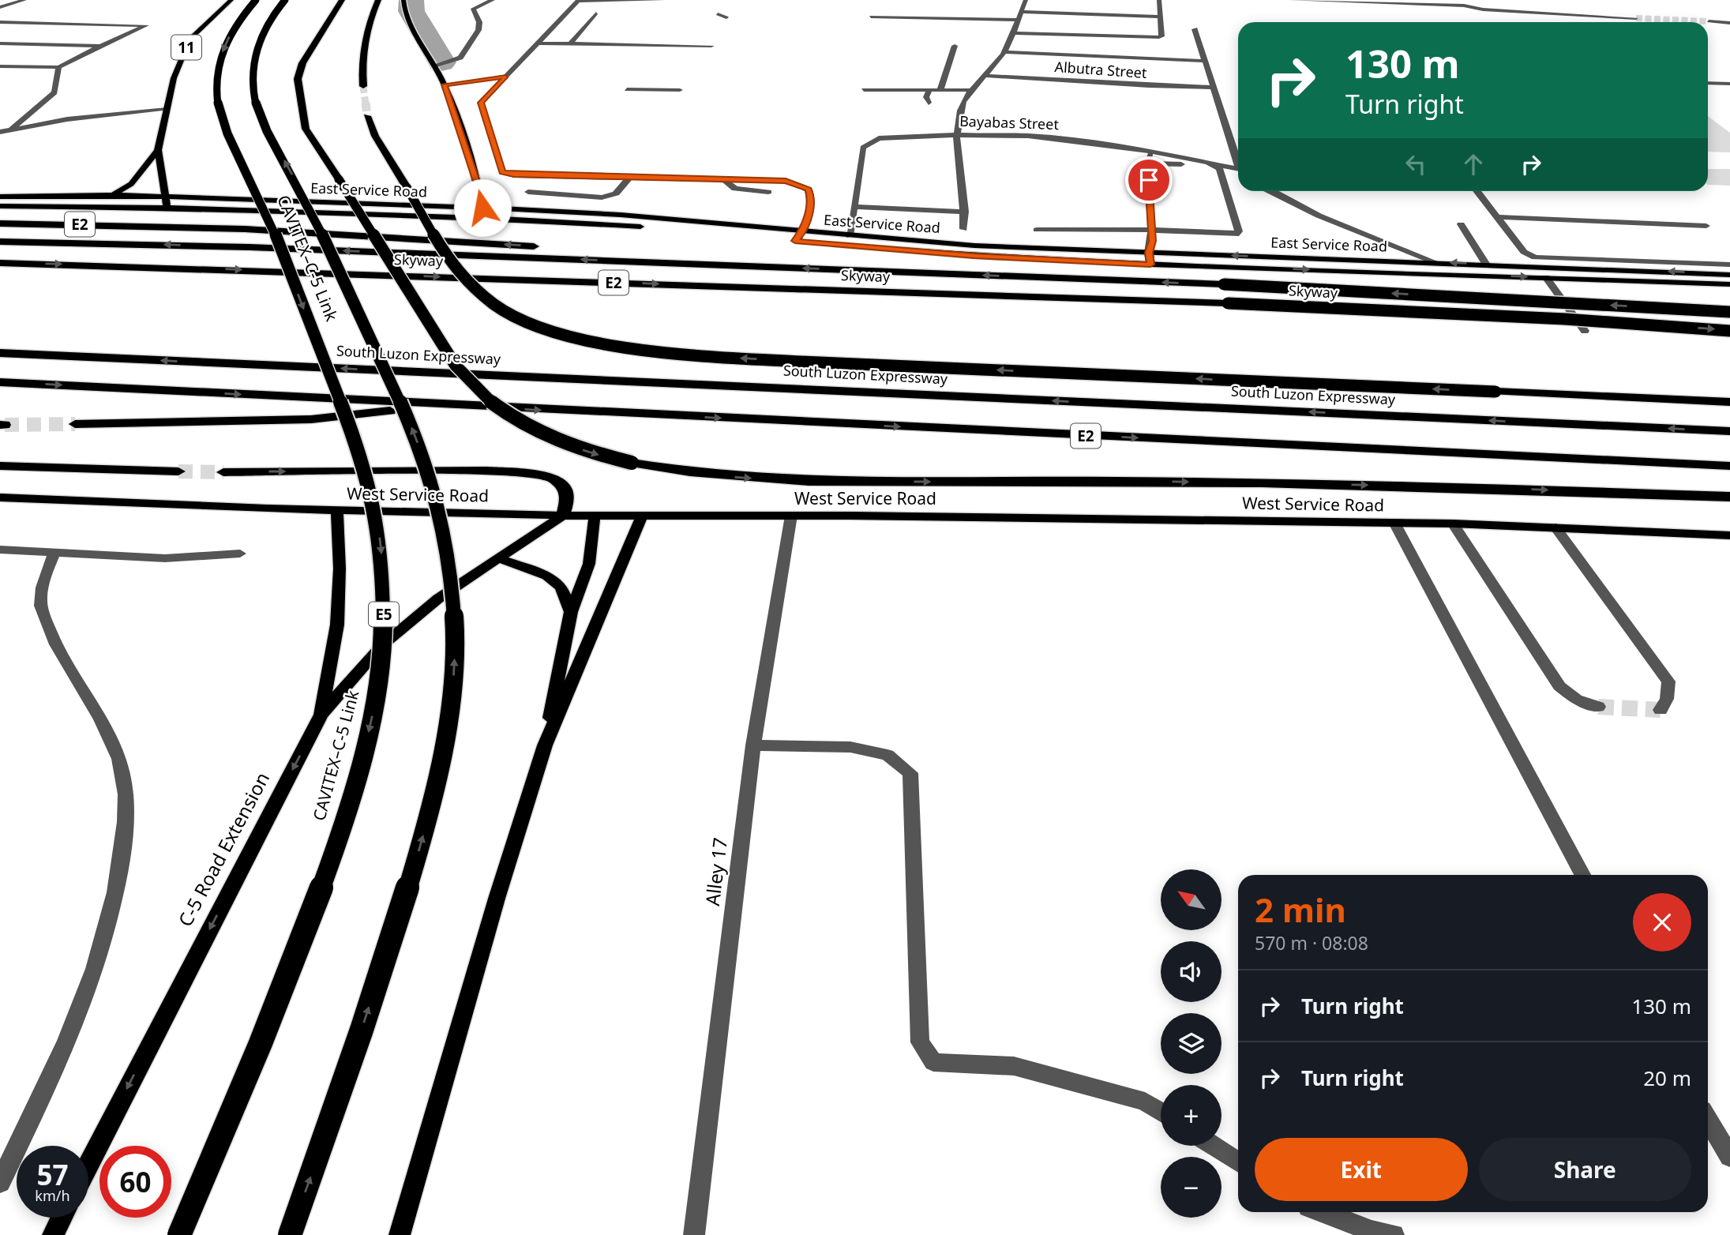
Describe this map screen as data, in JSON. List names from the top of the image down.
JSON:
{
  "streets": {
    "highway": [
      "E2",
      "CAVITEX–C-5 Link",
      "Skyway",
      "South Luzon Expressway",
      "E5"
    ],
    "main road": [
      "11",
      "East Service Road",
      "West Service Road",
      "C-5 Road Extension"
    ],
    "street": ["Albutra Street", "Bayabas Street", "Alley 17"]
  },
  "crossings": [
    ["11", "East Service Road"],
    ["Bayabas Street", "East Service Road"],
    ["West Service Road", "C-5 Road Extension"],
    ["West Service Road", "Alley 17"]
  ],
  "one_way": ["C-5 Road Extension"],
  "north": "top left",
  "page": {
    "turn": ["130 m", "Turn right"],
    "map_buttons": ["+", "−"],
    "heading": ["2 min", "570 m · 08:08"],
    "list": [
      {
        "name": "Turn right",
        "value": "130 m"
      },
      {
        "name": "Turn right",
        "value": "20 m"
      }
    ],
    "buttons": ["Exit", "Share"],
    "speed": "57 km/h",
    "limit": "60"
  }
}
